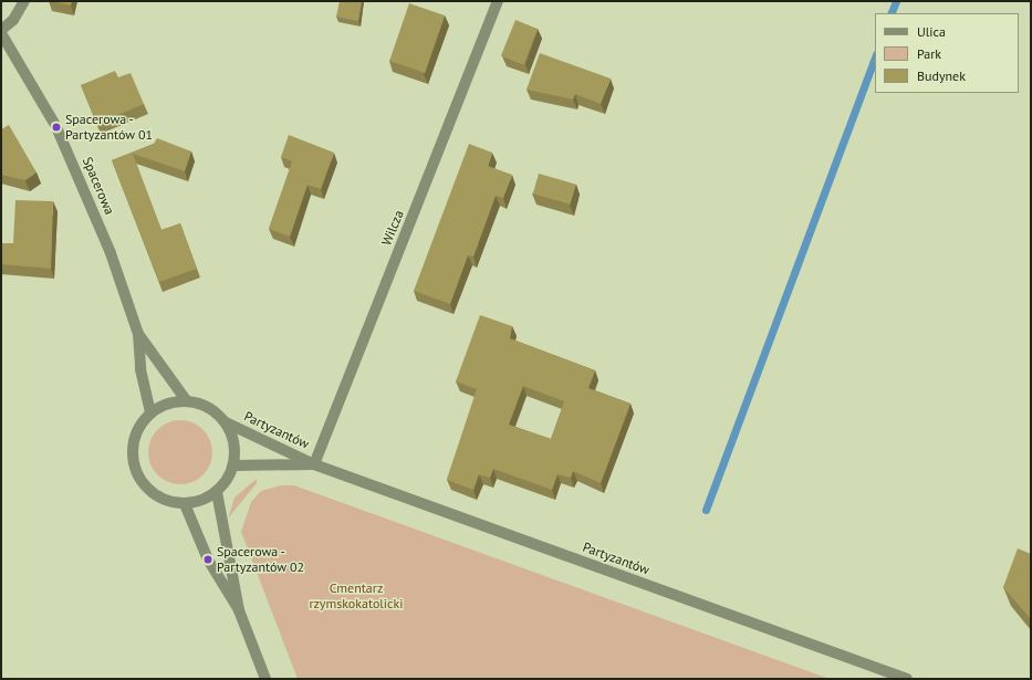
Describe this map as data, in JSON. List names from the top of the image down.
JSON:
{
  "streets": {
    "street": ["Spacerowa", "Wilcza", "Partyzantów"]
  },
  "crossings": [
    ["Spacerowa", "Partyzantów"],
    ["Wilcza", "Partyzantów"]
  ],
  "parks": ["Cmentarz rzymskokatolicki"],
  "places": ["Spacerowa - Partyzantów 01", "Spacerowa - Partyzantów 02"],
  "legend": ["Ulica", "Park", "Budynek"]
}
